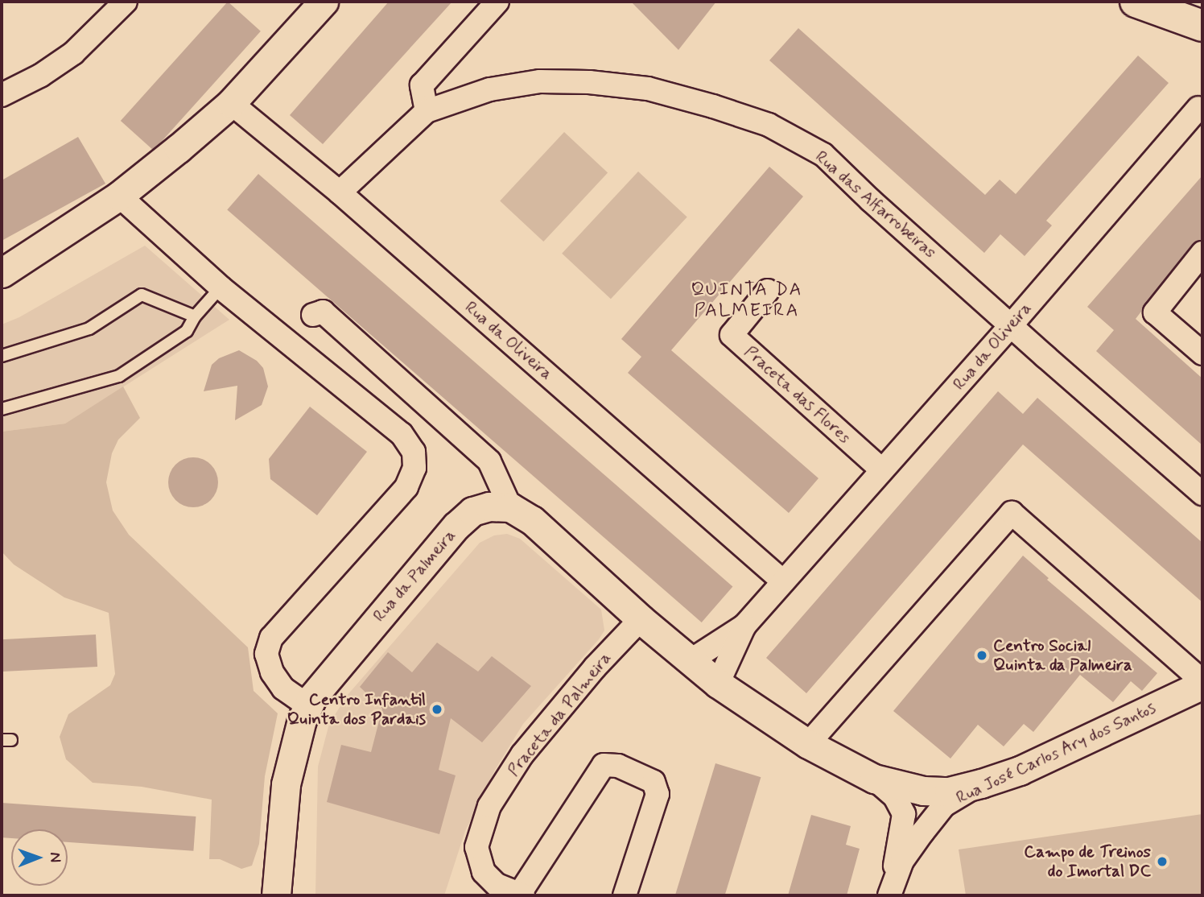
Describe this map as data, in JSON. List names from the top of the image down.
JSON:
{
  "streets": {
    "street": [
      "Rua das Alfarrobeiras",
      "Rua da Oliveira",
      "Praceta das Flores",
      "Rua da Palmeira",
      "Praceta da Palmeira",
      "Rua José Carlos Ary dos Santos"
    ]
  },
  "crossings": [
    ["Rua das Alfarrobeiras", "Rua da Oliveira"],
    ["Rua da Oliveira", "Praceta das Flores"]
  ],
  "districts": ["QUINTA DA PALMEIRA"],
  "places": ["Centro Social Quinta da Palmeira", "Centro Infantil Quinta dos Pardais", "Campo de Treinos do Imortal DC"],
  "north": "right"
}
